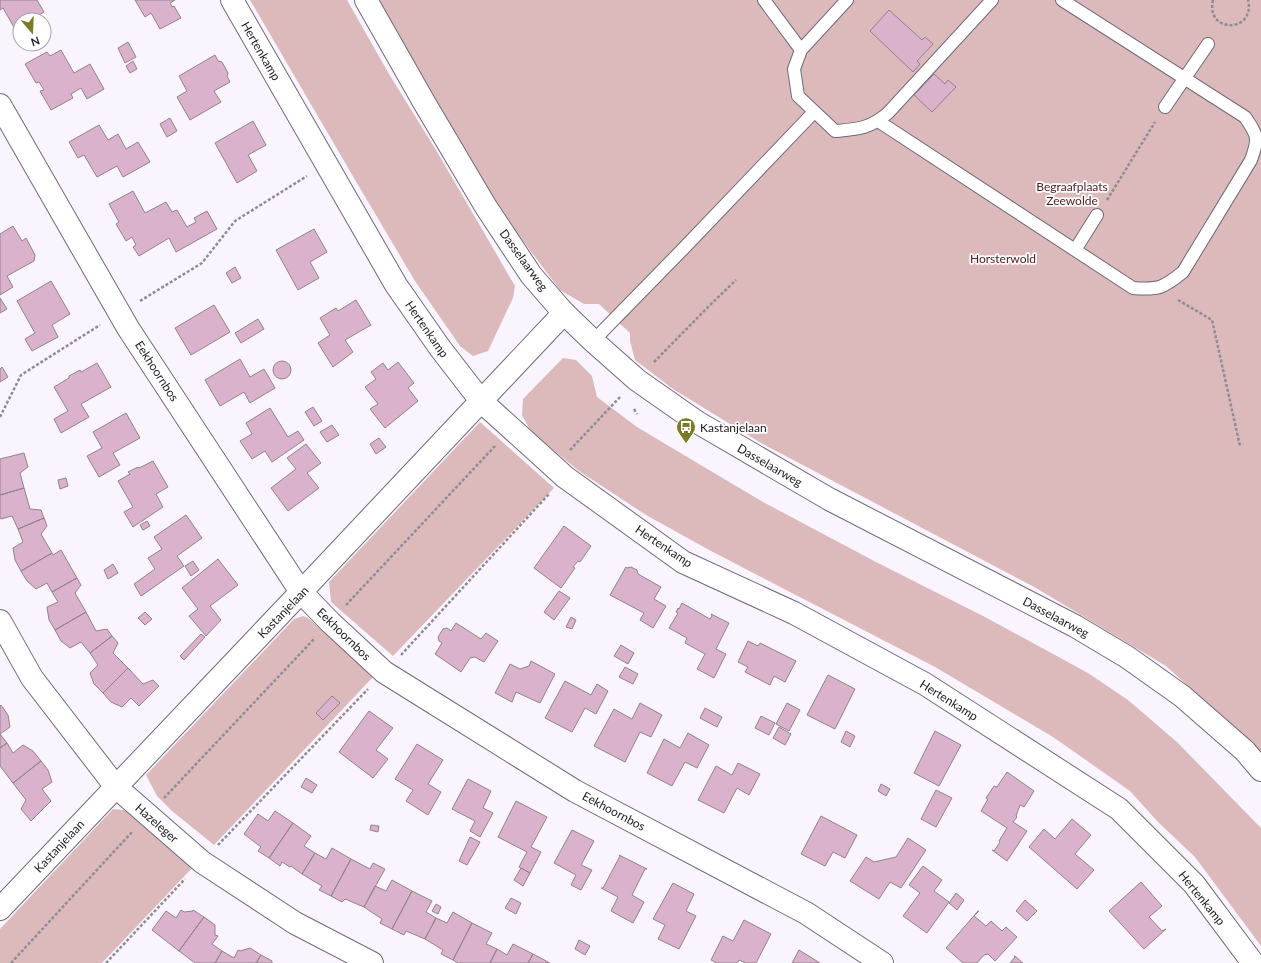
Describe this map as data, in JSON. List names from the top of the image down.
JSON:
{
  "streets": {
    "street": [
      "Hertenkamp",
      "Dasselaarweg",
      "Eekhoornbos",
      "Kastanjelaan",
      "Hazeleger"
    ]
  },
  "crossings": [
    ["Hertenkamp", "Kastanjelaan"],
    ["Dasselaarweg", "Kastanjelaan"],
    ["Eekhoornbos", "Kastanjelaan"],
    ["Kastanjelaan", "Hazeleger"]
  ],
  "parks": ["Begraafplaats Zeewolde", "Horsterwold"],
  "places": {
    "bus stop": ["Kastanjelaan"]
  },
  "north": "bottom"
}
